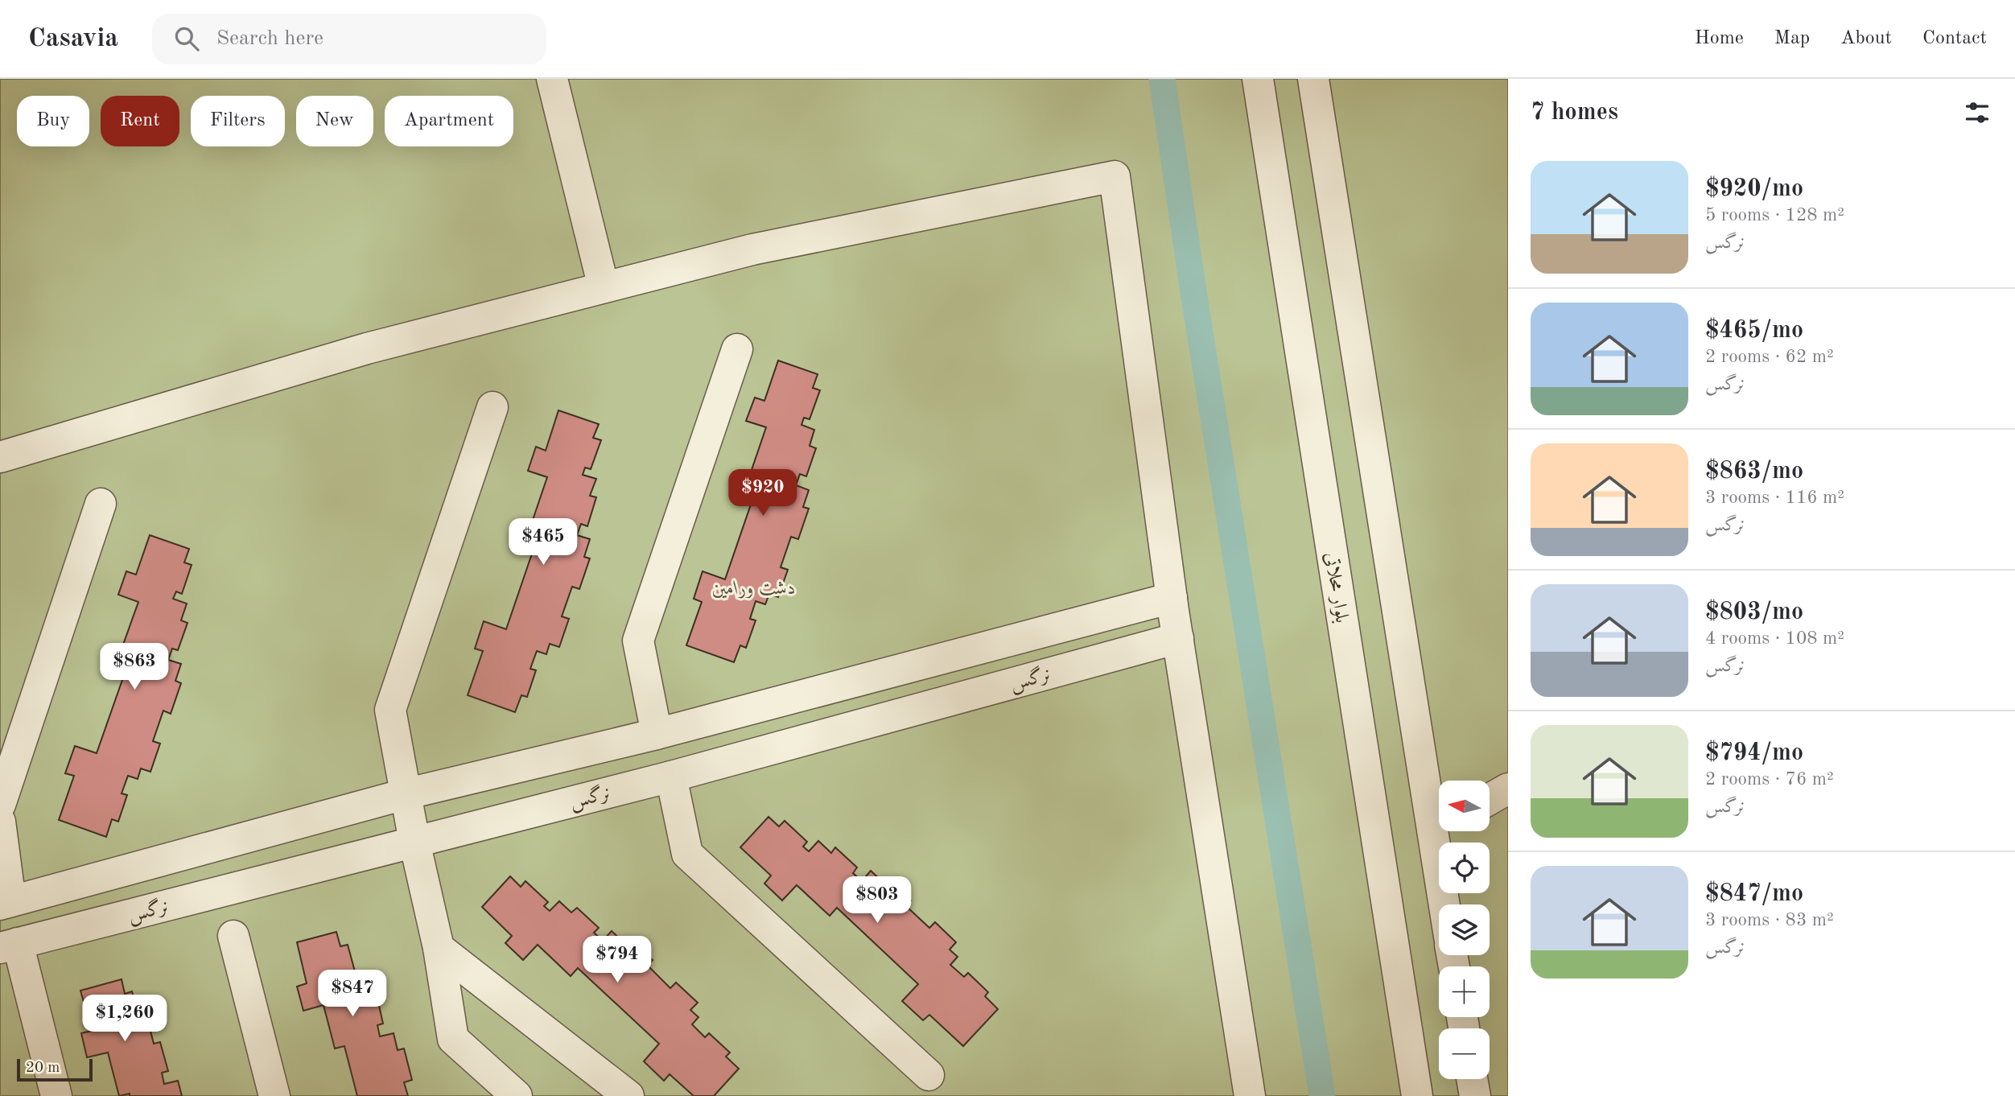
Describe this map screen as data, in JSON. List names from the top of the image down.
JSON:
{
  "streets": {
    "street": ["بلوار محلاتی", "نرگس"]
  },
  "parks": ["دشت ورامین"],
  "scale_bar": "20 m",
  "north": "left",
  "page": {
    "header": "Casavia",
    "search": "Search here",
    "nav": [
      "Home",
      "Map",
      "About",
      "Contact"
    ],
    "heading": "7 homes",
    "chip": [
      "Buy",
      "Rent",
      "Filters",
      "New",
      "Apartment"
    ],
    "list": [
      {
        "name": "$920/mo",
        "note": "5 rooms · 128 m² · نرگس"
      },
      {
        "name": "$465/mo",
        "note": "2 rooms · 62 m² · نرگس"
      },
      {
        "name": "$863/mo",
        "note": "3 rooms · 116 m² · نرگس"
      },
      {
        "name": "$803/mo",
        "note": "4 rooms · 108 m² · نرگس"
      },
      {
        "name": "$794/mo",
        "note": "2 rooms · 76 m² · نرگس"
      },
      {
        "name": "$847/mo",
        "note": "3 rooms · 83 m² · نرگس"
      }
    ],
    "price": [
      "$920",
      "$465",
      "$863",
      "$803",
      "$794",
      "$847",
      "$1,260"
    ],
    "map_buttons": ["+", "−"],
    "scale": "20 m"
  }
}
